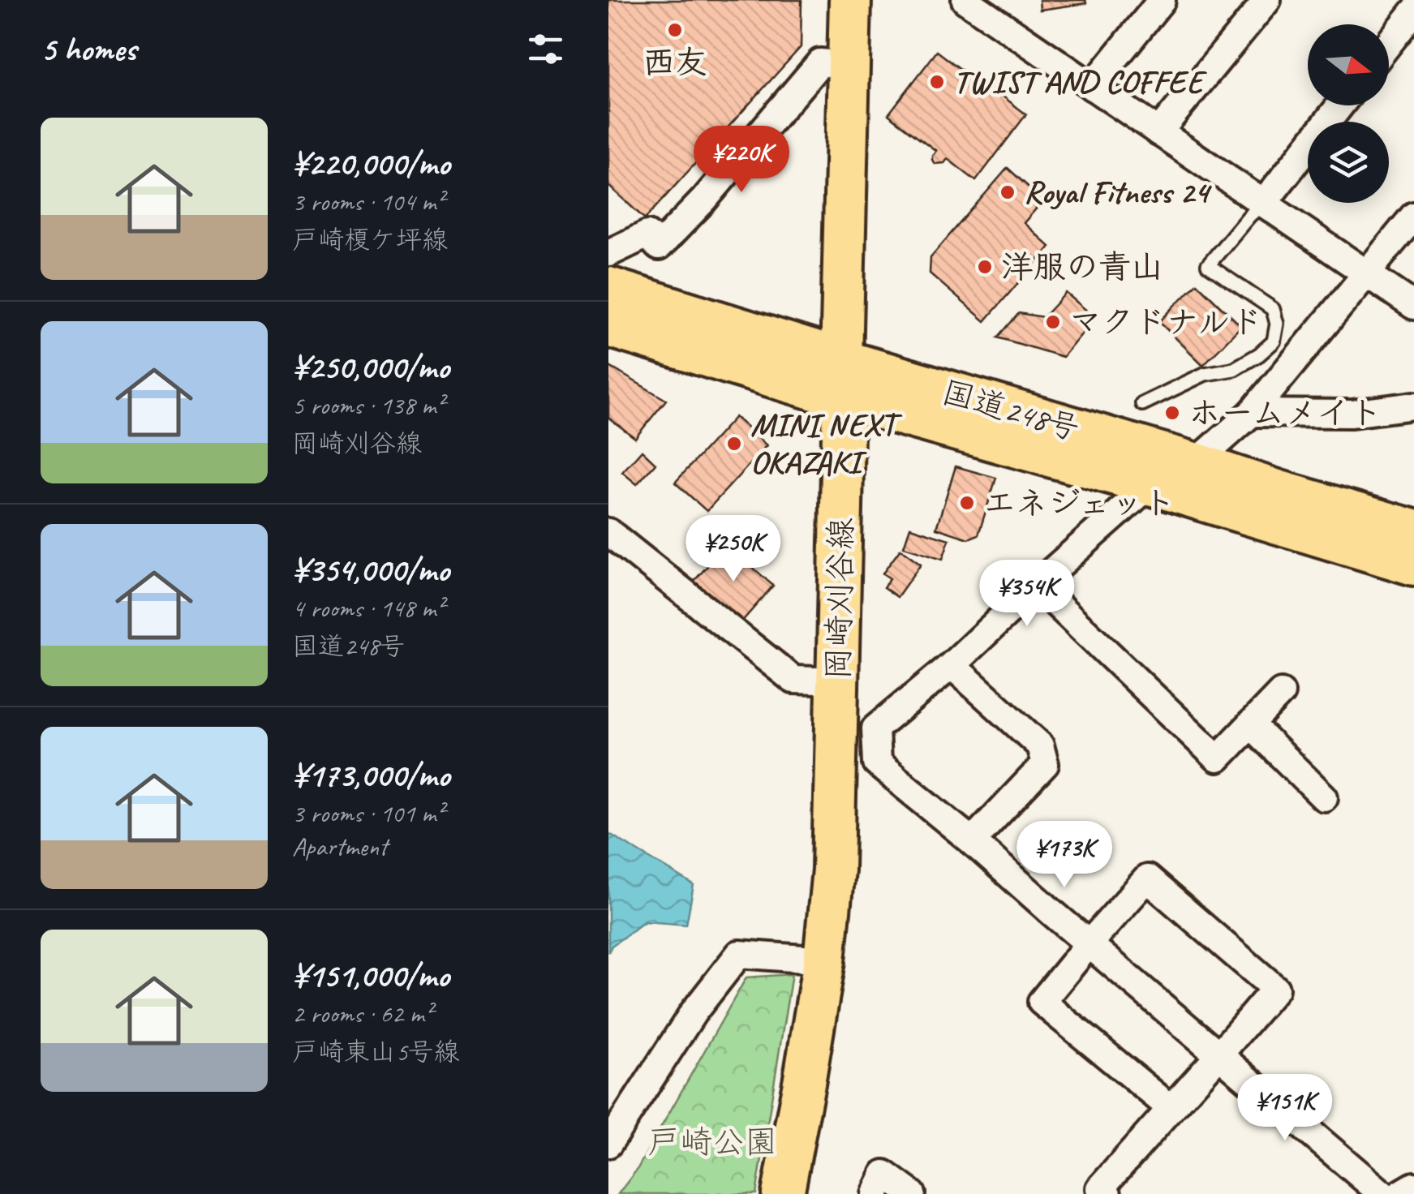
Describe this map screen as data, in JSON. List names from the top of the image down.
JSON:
{
  "streets": {
    "highway": ["国道248号"],
    "main road": ["岡崎刈谷線"]
  },
  "crossings": [
    ["国道248号", "岡崎刈谷線"]
  ],
  "parks": ["戸崎公園"],
  "places": [
    "西友",
    "TWIST AND COFFEE",
    "Royal Fitness 24",
    "洋服の青山",
    "マクドナルド",
    "ホームメイト",
    "MINI NEXT OKAZAKI",
    "エネジェット"
  ],
  "north": "right",
  "page": {
    "heading": "5 homes",
    "list": [
      {
        "name": "¥220,000/mo",
        "note": "3 rooms · 104 m² · 戸崎榎ケ坪線"
      },
      {
        "name": "¥250,000/mo",
        "note": "5 rooms · 138 m² · 岡崎刈谷線"
      },
      {
        "name": "¥354,000/mo",
        "note": "4 rooms · 148 m² · 国道248号"
      },
      {
        "name": "¥173,000/mo",
        "note": "3 rooms · 101 m² · Apartment"
      },
      {
        "name": "¥151,000/mo",
        "note": "2 rooms · 62 m² · 戸崎東山5号線"
      }
    ],
    "price": [
      "¥220K",
      "¥250K",
      "¥354K",
      "¥173K",
      "¥151K"
    ]
  }
}
